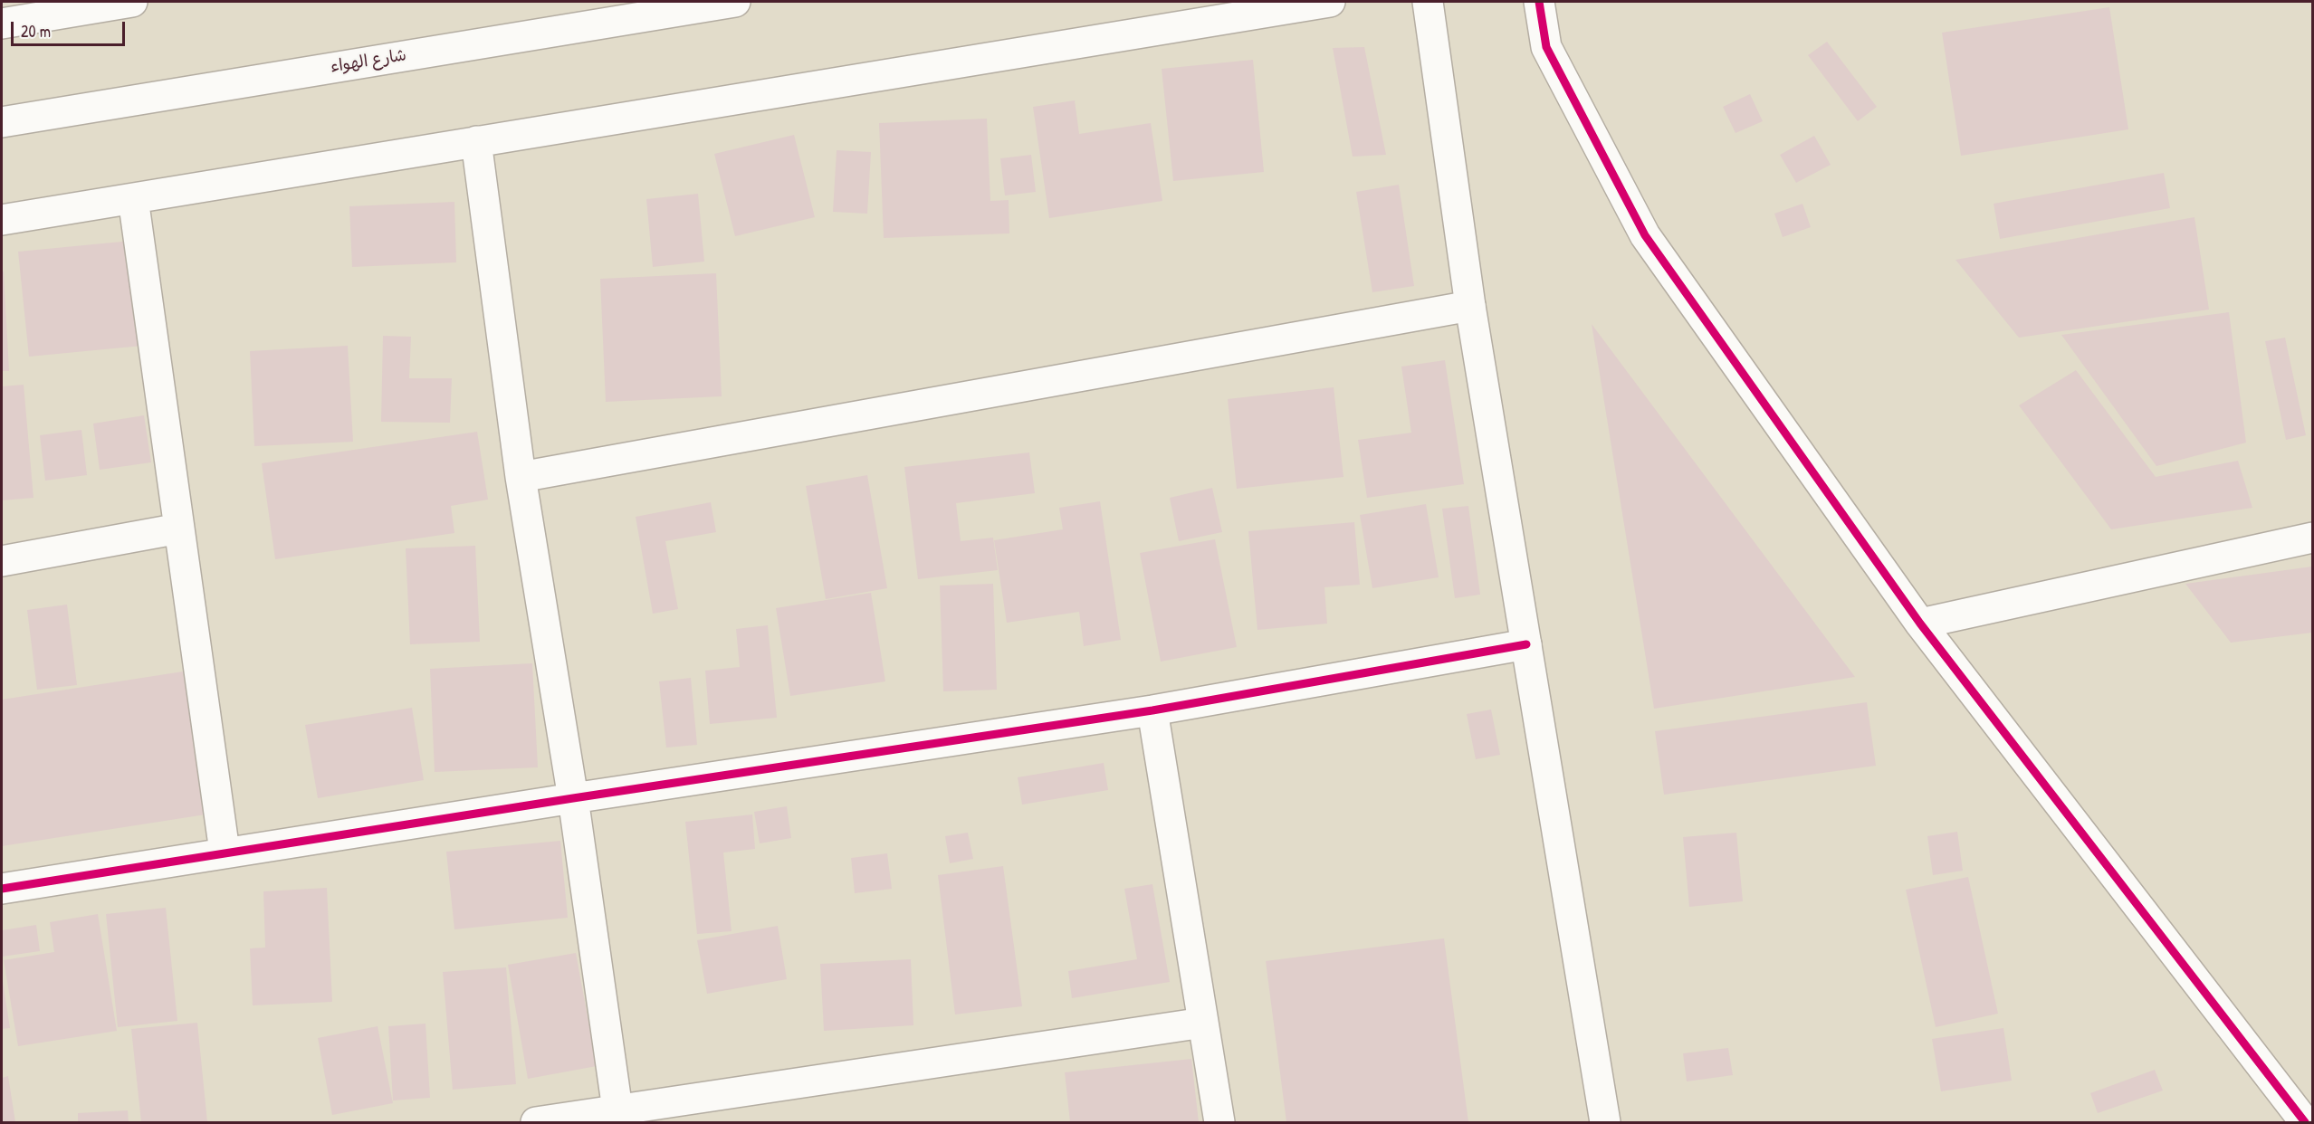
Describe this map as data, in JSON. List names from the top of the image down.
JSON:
{
  "streets": {
    "main road": ["شارع الهواء"]
  },
  "scale_bar": "20 m"
}
